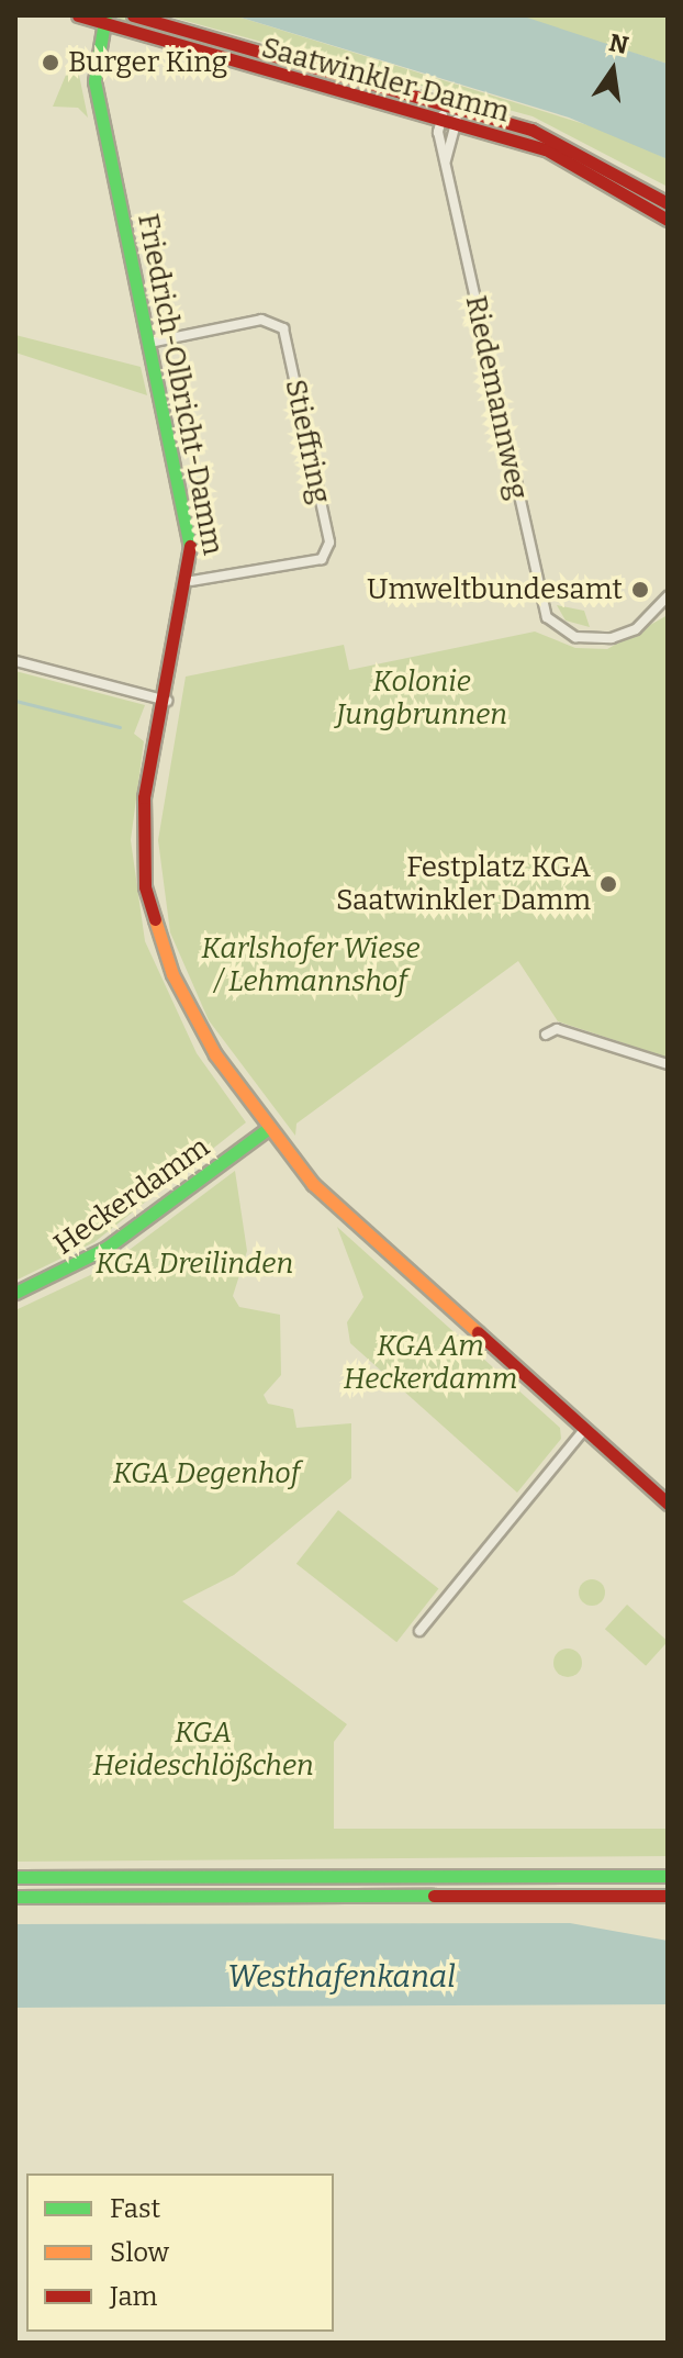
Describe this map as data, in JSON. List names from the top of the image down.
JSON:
{
  "streets": {
    "main road": ["Saatwinkler Damm", "Friedrich-Olbricht-Damm", "Heckerdamm"],
    "street": ["Riedemannweg", "Stieffring"]
  },
  "crossings": [
    ["Saatwinkler Damm", "Friedrich-Olbricht-Damm"],
    ["Saatwinkler Damm", "Riedemannweg"],
    ["Friedrich-Olbricht-Damm", "Stieffring"],
    ["Friedrich-Olbricht-Damm", "Heckerdamm"]
  ],
  "water": ["Westhafenkanal"],
  "parks": [
    "Kolonie Jungbrunnen",
    "Karlshofer Wiese / Lehmannshof",
    "KGA Dreilinden",
    "KGA Am Heckerdamm",
    "KGA Degenhof",
    "KGA Heideschlößchen"
  ],
  "places": ["Burger King", "Umweltbundesamt", "Festplatz KGA Saatwinkler Damm"],
  "legend": ["Fast", "Slow", "Jam"],
  "north": "top"
}
